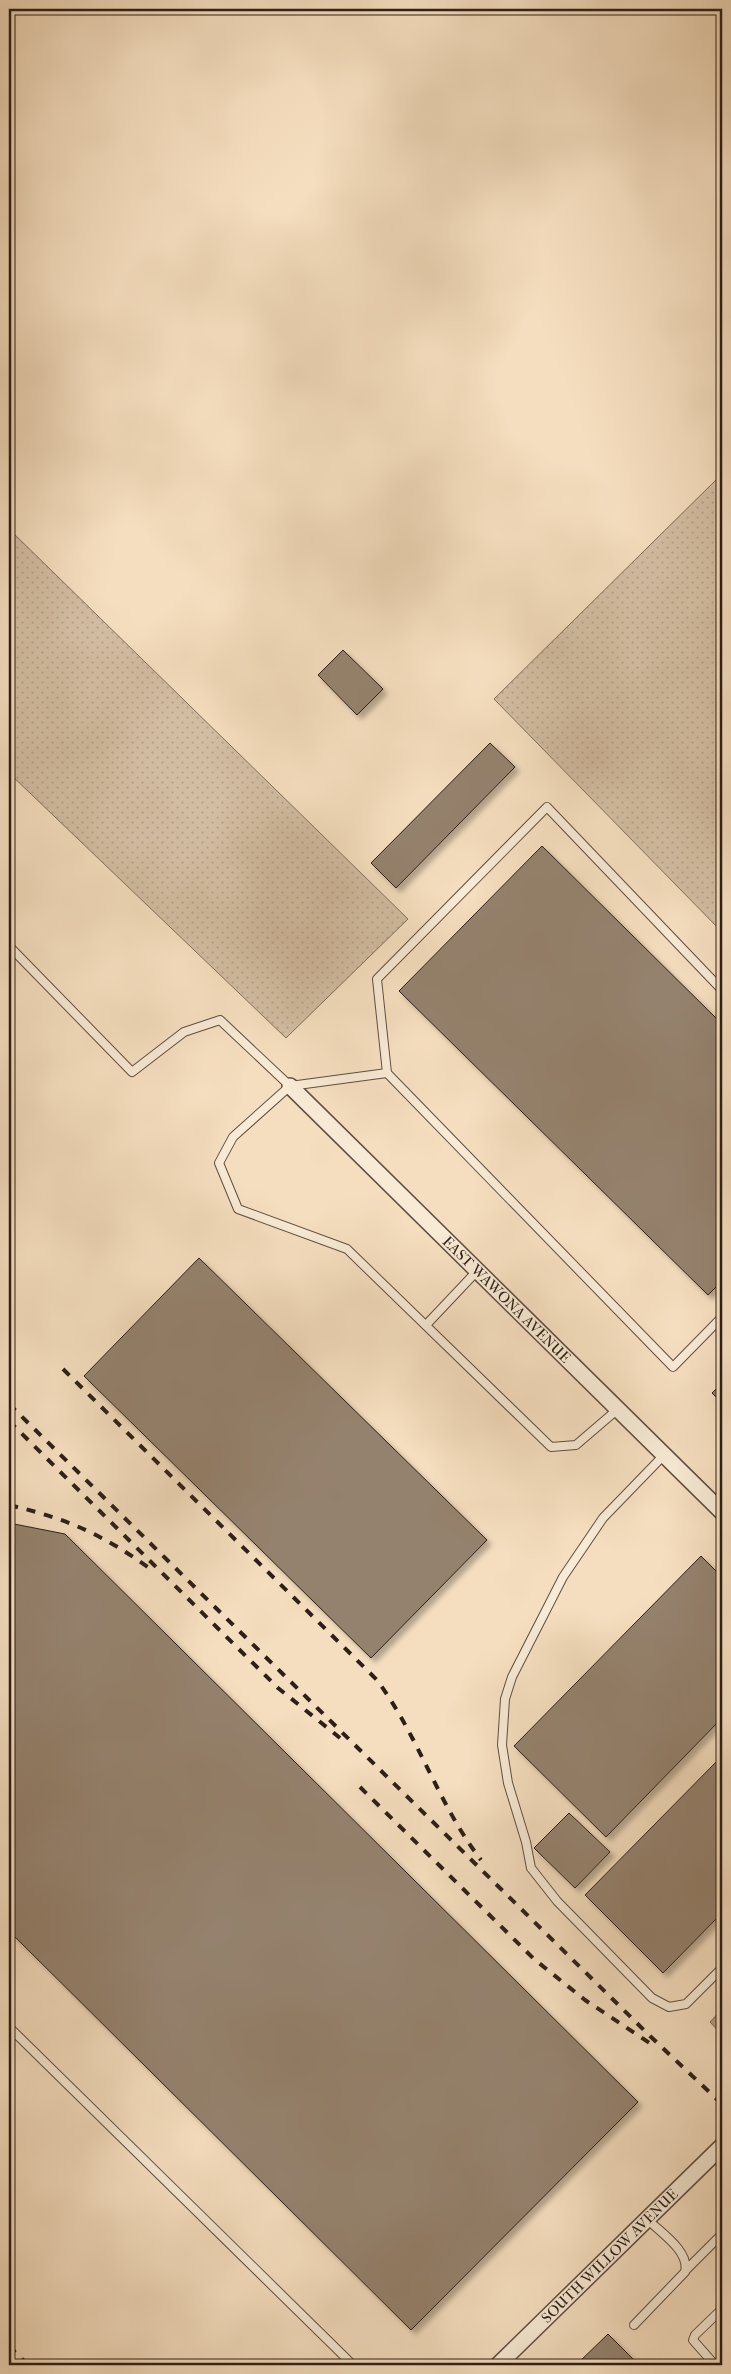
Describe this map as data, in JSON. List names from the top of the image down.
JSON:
{
  "streets": {
    "street": ["EAST WAWONA AVENUE", "SOUTH WILLOW AVENUE"]
  }
}
